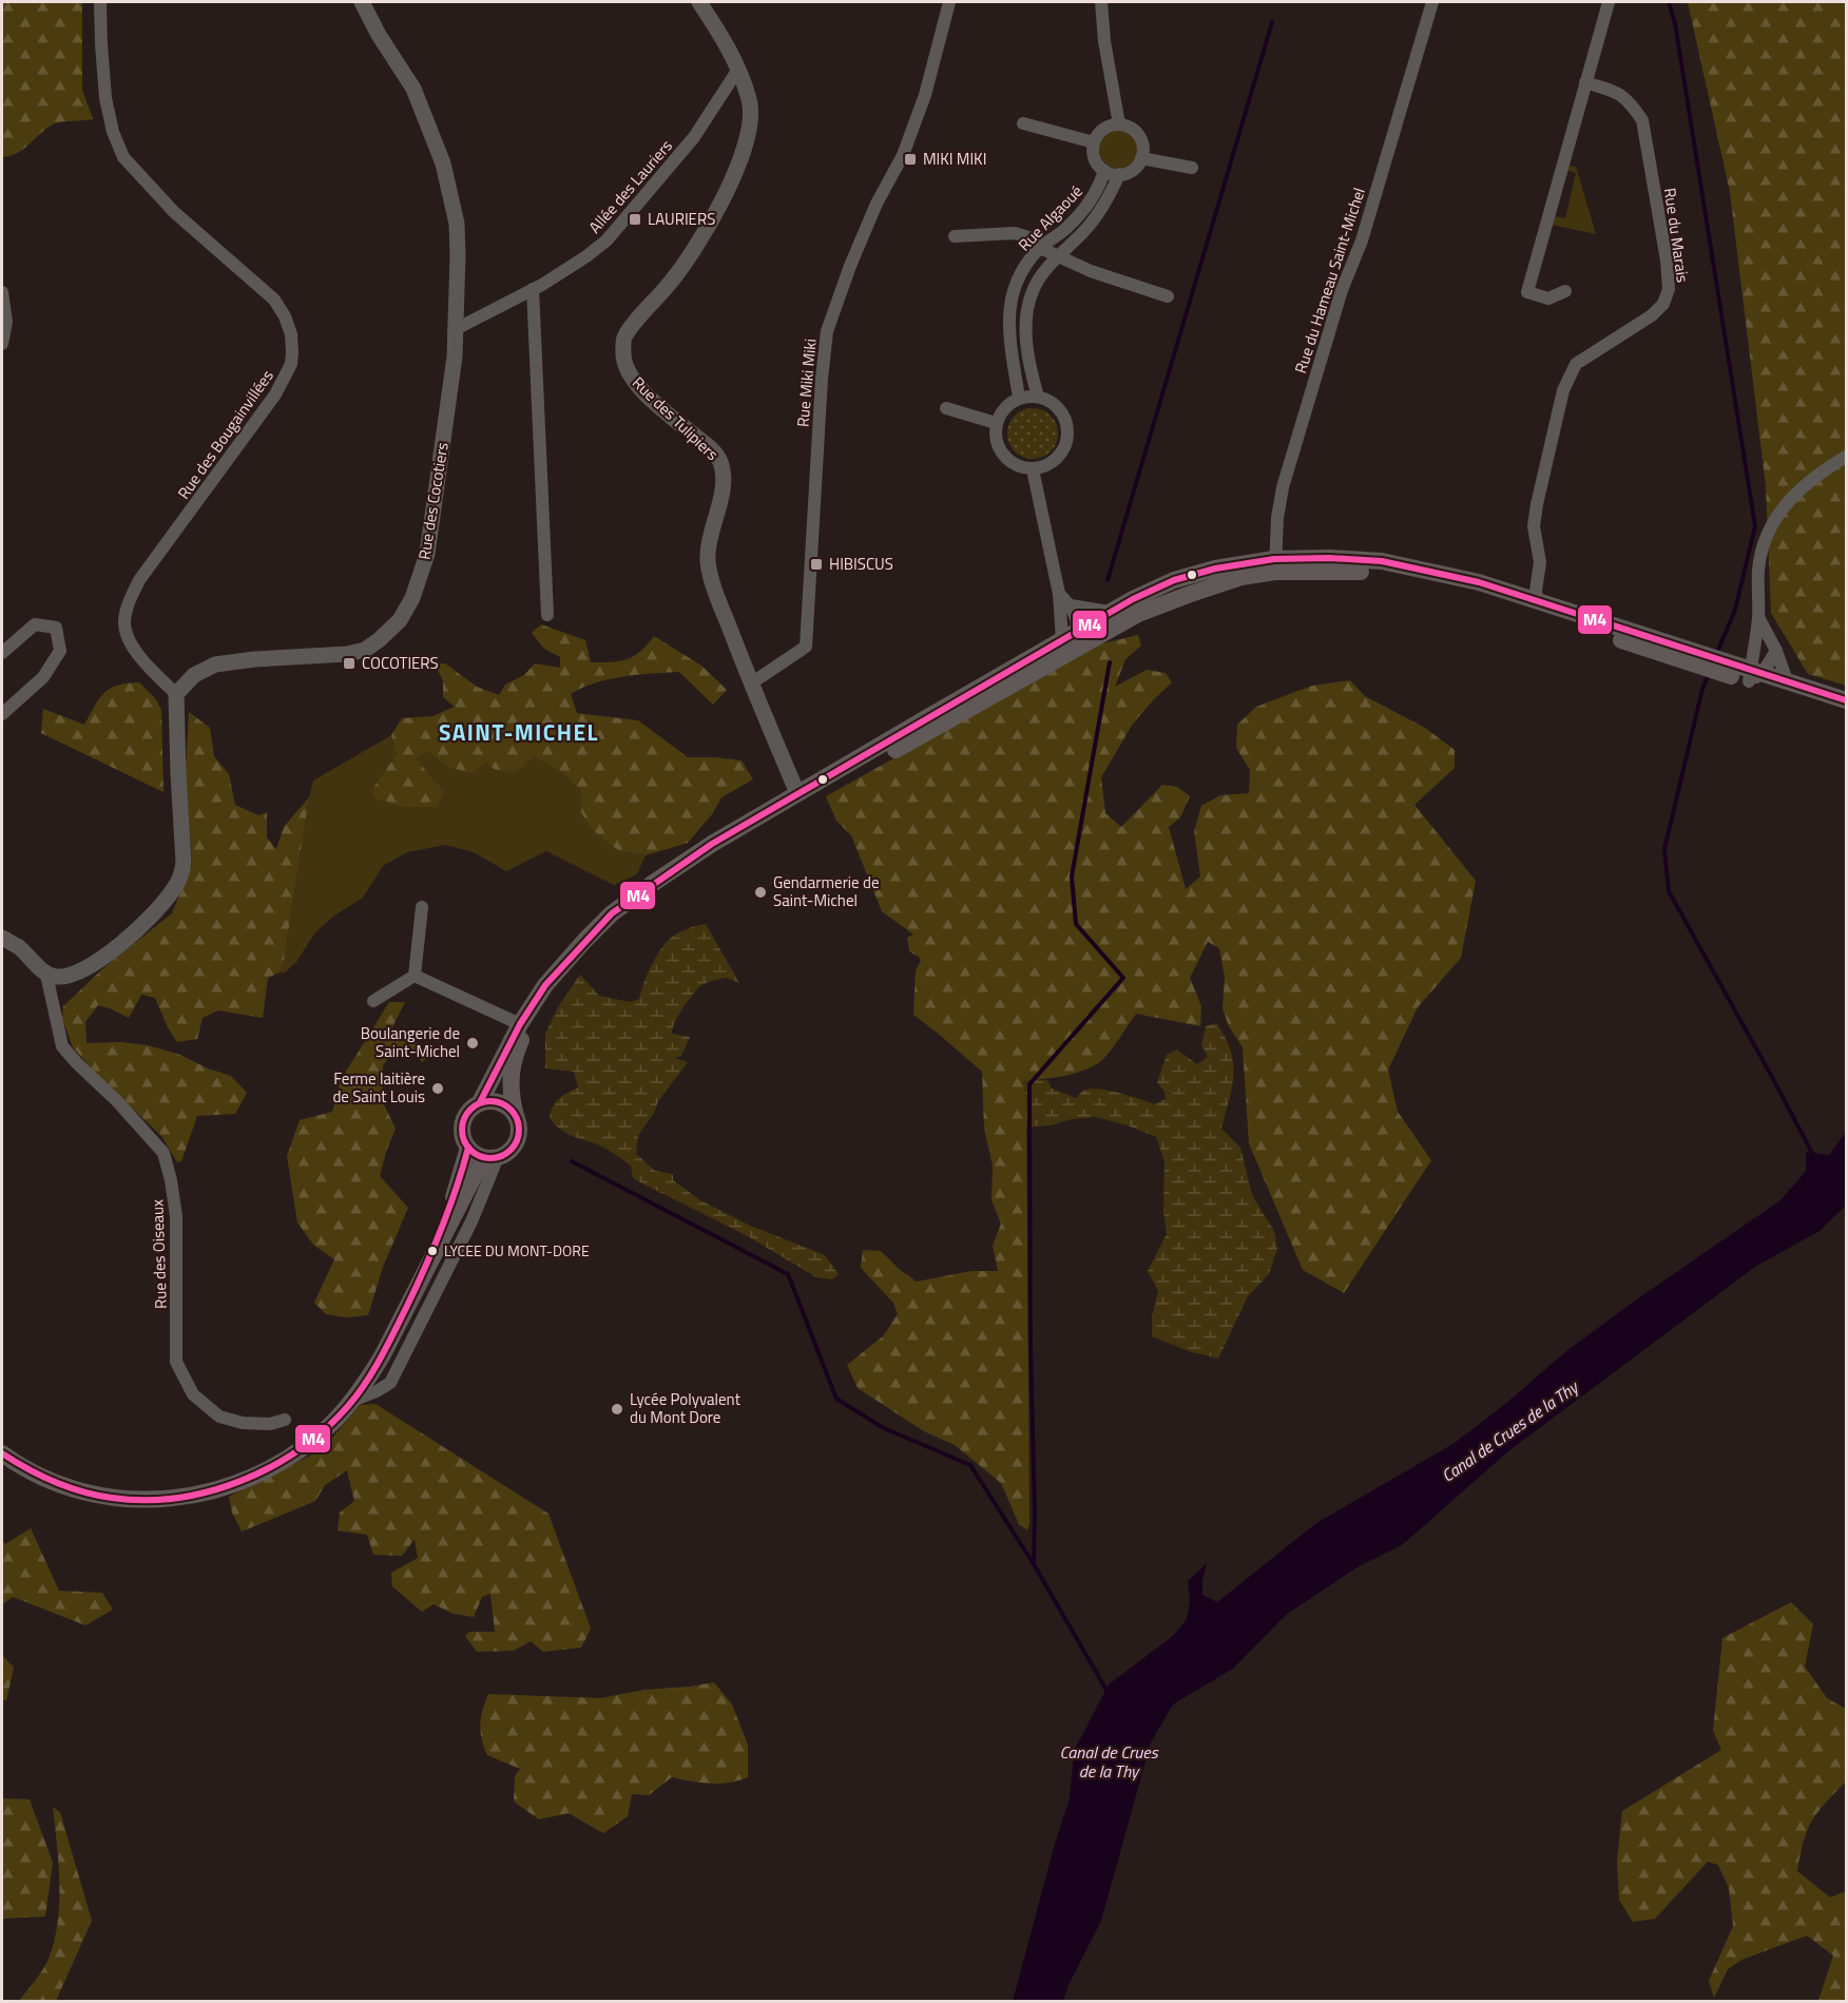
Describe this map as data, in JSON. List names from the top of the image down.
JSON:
{
  "streets": {
    "street": [
      "Allée des Lauriers",
      "Rue Algaoué",
      "Rue du Marais",
      "Rue du Hameau Saint-Michel",
      "Rue Miki Miki",
      "Rue des Tulipiers",
      "Rue des Bougainvillées",
      "Rue des Cocotiers",
      "Rue des Oiseaux"
    ]
  },
  "crossings": [
    ["Allée des Lauriers", "Rue des Tulipiers"],
    ["Allée des Lauriers", "Rue des Cocotiers"],
    ["Rue Miki Miki", "Rue des Tulipiers"],
    ["Rue des Bougainvillées", "Rue des Cocotiers"]
  ],
  "districts": ["SAINT-MICHEL"],
  "water": ["Canal de Crues de la Thy"],
  "places": {
    "transit": [
      "MIKI MIKI",
      "LAURIERS",
      "HIBISCUS",
      "COCOTIERS"
    ],
    "other": [
      "Gendarmerie de Saint-Michel",
      "Boulangerie de Saint-Michel",
      "Ferme laitière de Saint Louis",
      "LYCEE DU MONT-DORE",
      "Lycée Polyvalent du Mont Dore"
    ]
  },
  "lines": ["transit line M4"]
}
